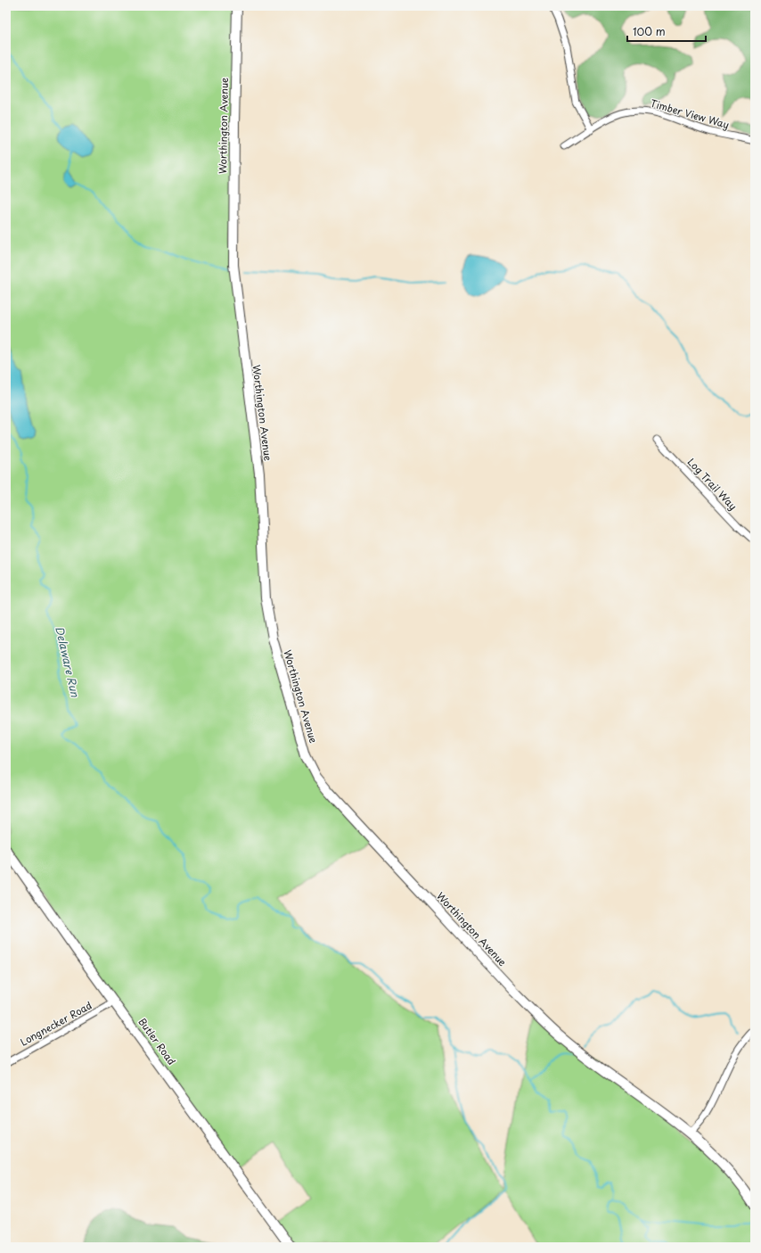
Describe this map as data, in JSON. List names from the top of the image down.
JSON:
{
  "streets": {
    "main road": ["Worthington Avenue", "Butler Road"],
    "street": ["Timber View Way", "Log Trail Way", "Longnecker Road"]
  },
  "crossings": [
    ["Longnecker Road", "Butler Road"]
  ],
  "water": ["Delaware Run"],
  "scale_bar": "100 m"
}
